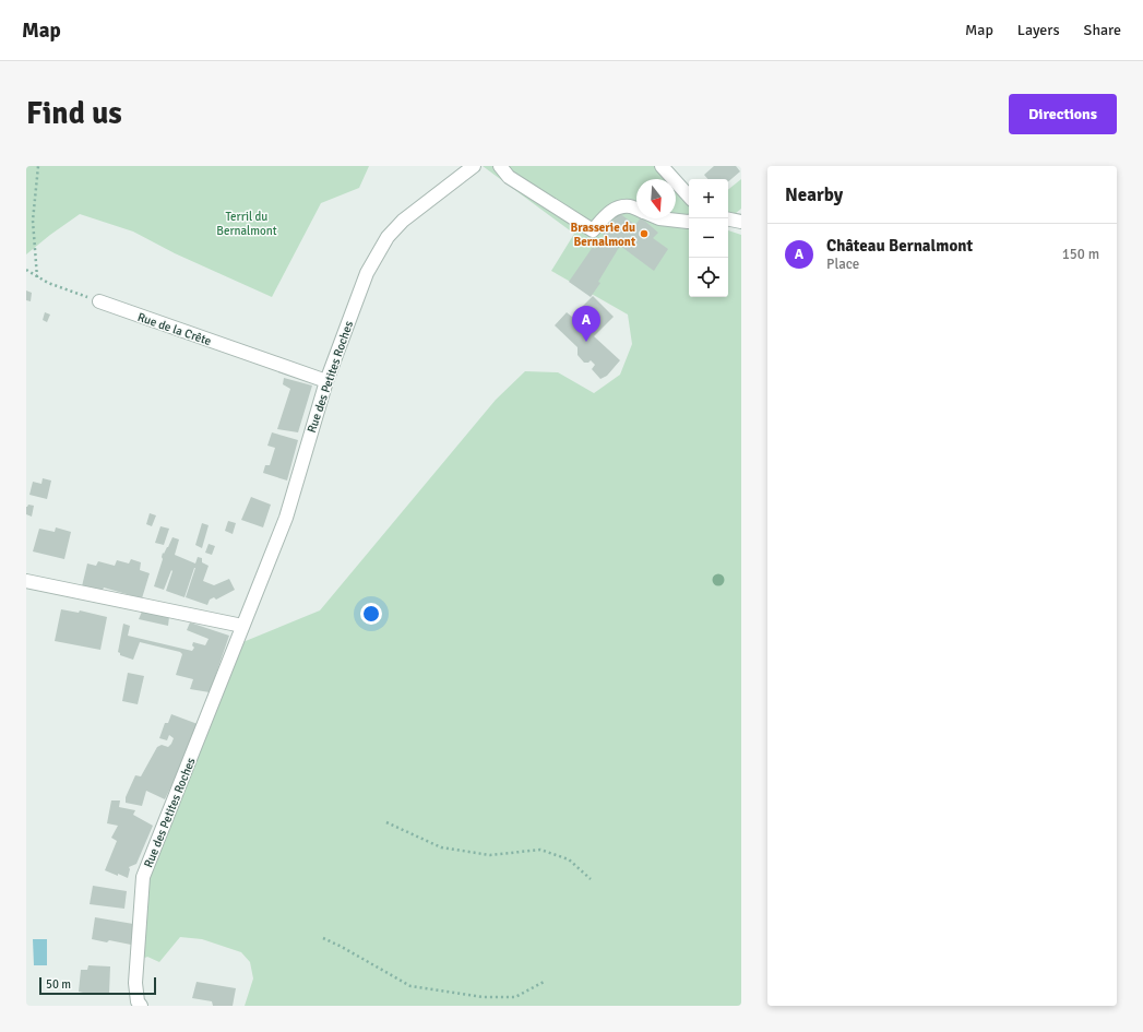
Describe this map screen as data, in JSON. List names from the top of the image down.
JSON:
{
  "streets": {
    "street": ["Rue de la Crête", "Rue des Petites Roches"]
  },
  "crossings": [
    ["Rue de la Crête", "Rue des Petites Roches"]
  ],
  "parks": ["Terril du Bernalmont"],
  "places": ["Brasserie du Bernalmont"],
  "scale_bar": "50 m",
  "north": "bottom",
  "page": {
    "header": "Map",
    "nav": ["Map", "Layers", "Share"],
    "buttons": "Directions",
    "title": "Find us",
    "heading": "Nearby",
    "map_buttons": ["+", "−"],
    "list": [
      {
        "mark": "A",
        "name": "Château Bernalmont",
        "note": "Place",
        "value": "150 m"
      }
    ],
    "pins": "A",
    "scale": "50 m"
  }
}
